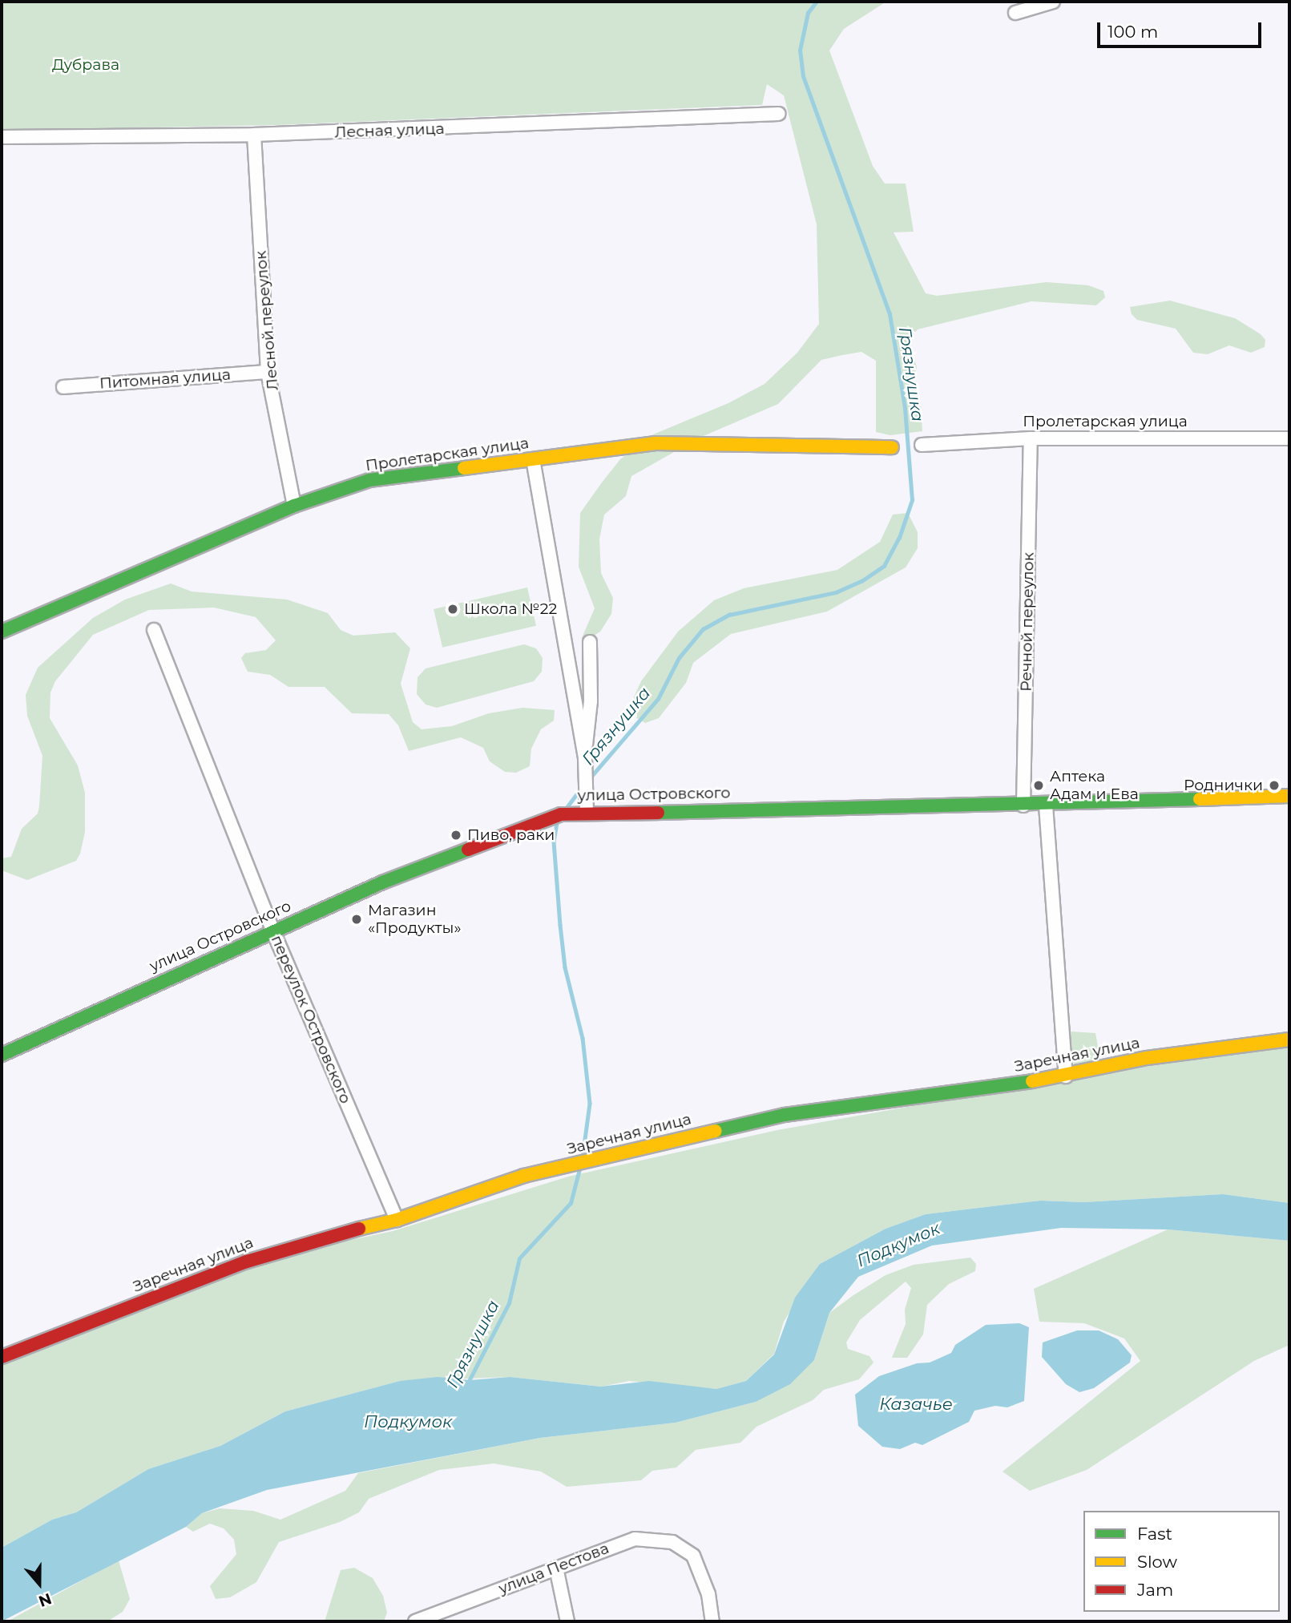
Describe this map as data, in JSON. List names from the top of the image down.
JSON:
{
  "streets": {
    "street": [
      "Лесная улица",
      "Лесной переулок",
      "Питомная улица",
      "Пролетарская улица",
      "Речной переулок",
      "улица Островского",
      "переулок Островского",
      "Заречная улица",
      "улица Пестова"
    ]
  },
  "crossings": [
    ["Лесная улица", "Лесной переулок"],
    ["Лесной переулок", "Питомная улица"],
    ["Лесной переулок", "Пролетарская улица"],
    ["Пролетарская улица", "Речной переулок"],
    ["Речной переулок", "улица Островского"],
    ["улица Островского", "переулок Островского"],
    ["переулок Островского", "Заречная улица"]
  ],
  "water": ["Грязнушка", "Подкумок", "Казачье"],
  "parks": ["Дубрава"],
  "places": [
    "Школа №22",
    "Аптека Адам и Ева",
    "Роднички",
    "Пиво, раки",
    "Магазин «Продукты»"
  ],
  "legend": ["Fast", "Slow", "Jam"],
  "scale_bar": "100 m",
  "north": "bottom"
}
